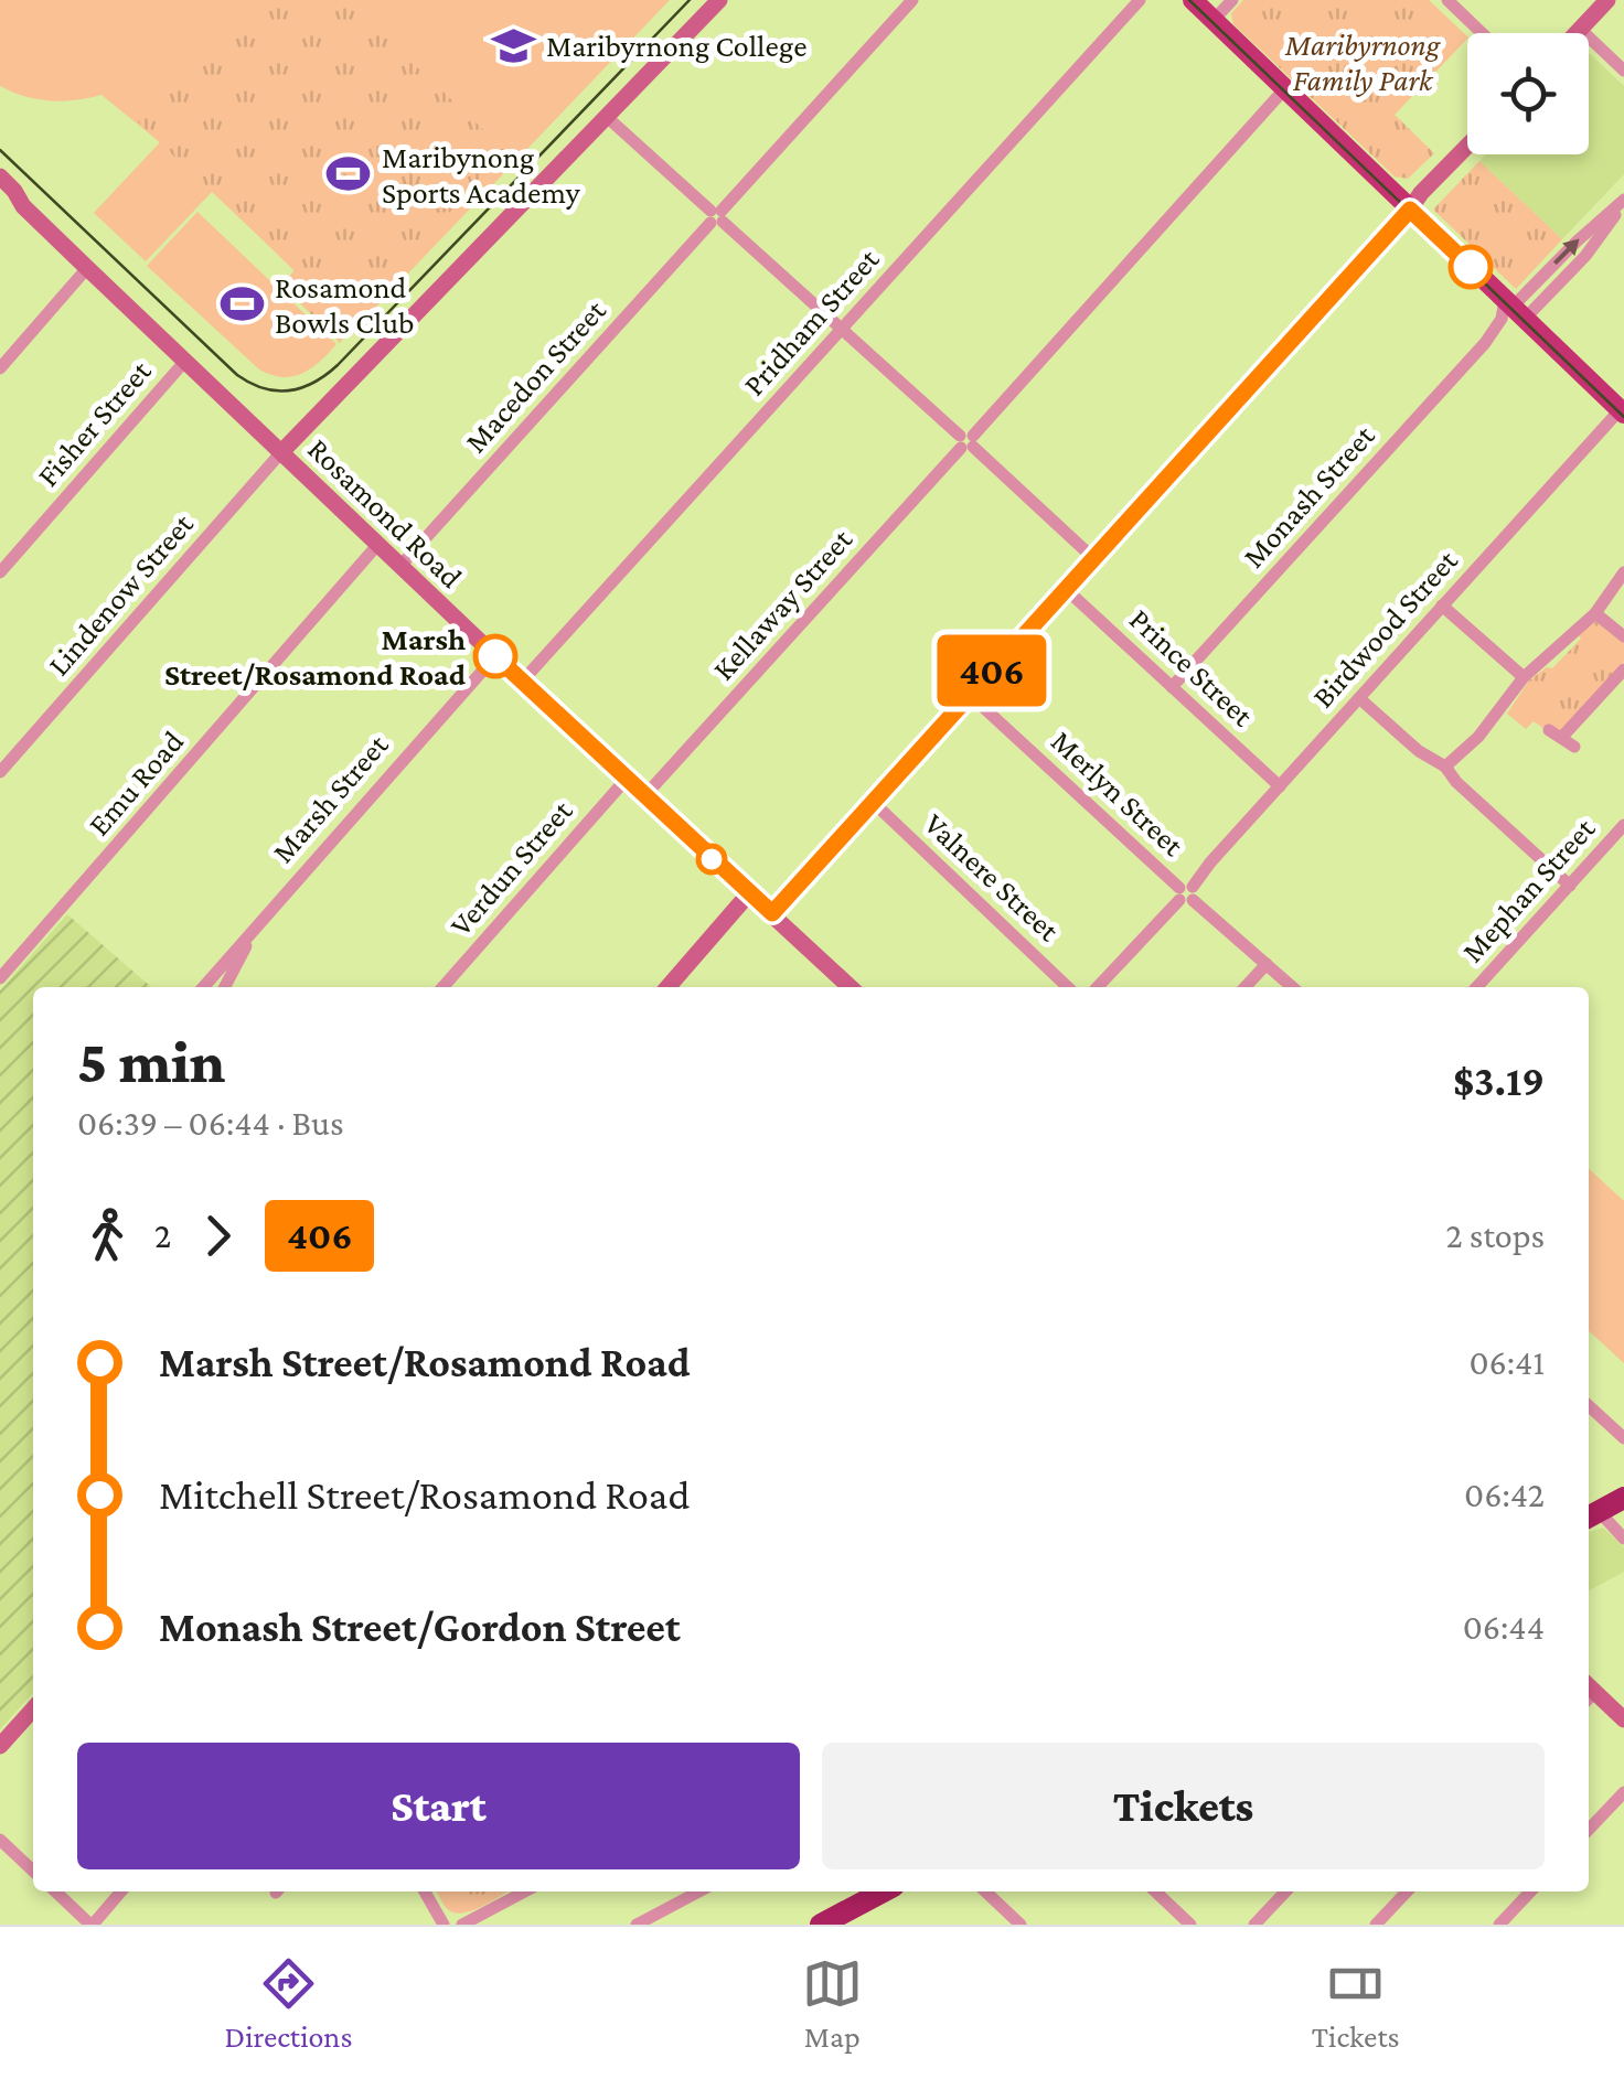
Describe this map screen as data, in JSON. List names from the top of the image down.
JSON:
{
  "streets": {
    "street": [
      "Pridham Street",
      "Macedon Street",
      "Fisher Street",
      "Monash Street",
      "Rosamond Road",
      "Lindenow Street",
      "Kellaway Street",
      "Birdwood Street",
      "Prince Street",
      "Emu Road",
      "Merlyn Street",
      "Marsh Street",
      "Verdun Street",
      "Valnere Street",
      "Mephan Street"
    ]
  },
  "crossings": [
    ["Pridham Street", "Rosamond Road"],
    ["Macedon Street", "Rosamond Road"],
    ["Fisher Street", "Rosamond Road"],
    ["Monash Street", "Prince Street"],
    ["Rosamond Road", "Lindenow Street"],
    ["Rosamond Road", "Kellaway Street"],
    ["Rosamond Road", "Emu Road"],
    ["Rosamond Road", "Marsh Street"],
    ["Rosamond Road", "Verdun Street"],
    ["Birdwood Street", "Prince Street"],
    ["Birdwood Street", "Merlyn Street"]
  ],
  "parks": ["Maribyrnong Family Park"],
  "places": {
    "school or university": ["Maribyrnong College"],
    "sports": ["Maribynong Sports Academy", "Rosamond Bowls Club"],
    "other": ["Marsh Street/Rosamond Road"]
  },
  "lines": ["bus line 406"],
  "page": {
    "on_map": "406",
    "heading": ["5 min", "06:39 – 06:44 · Bus", "$3.19"],
    "legs": ["2", "406", "2 stops"],
    "list": [
      {
        "name": "Marsh Street/Rosamond Road",
        "value": "06:41"
      },
      {
        "name": "Mitchell Street/Rosamond Road",
        "value": "06:42"
      },
      {
        "name": "Monash Street/Gordon Street",
        "value": "06:44"
      }
    ],
    "buttons": ["Start", "Tickets"],
    "tabs": ["Directions", "Map", "Tickets"]
  }
}
